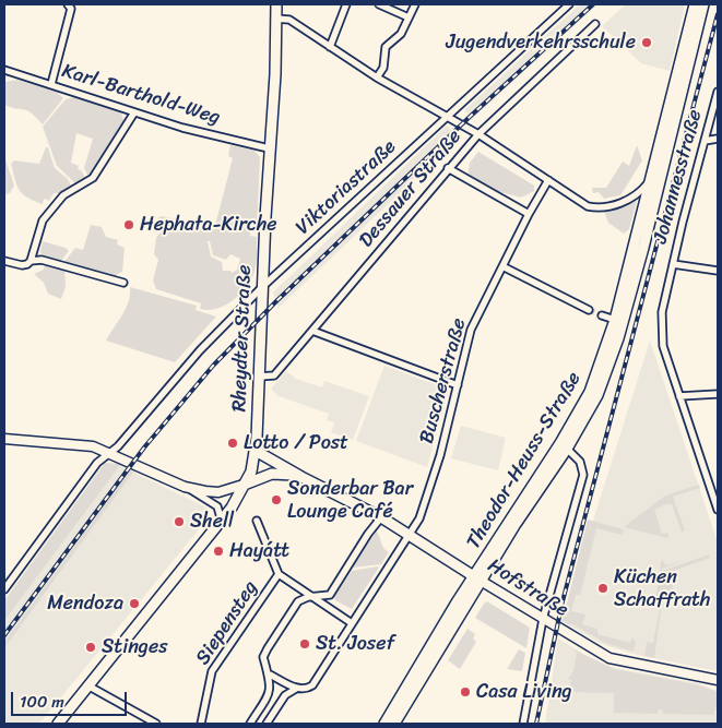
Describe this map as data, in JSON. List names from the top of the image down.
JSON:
{
  "streets": {
    "main road": ["Rheydter Straße", "Theodor-Heuss-Straße", "Hofstraße"],
    "street": [
      "Karl-Barthold-Weg",
      "Johannesstraße",
      "Viktoriastraße",
      "Dessauer Straße",
      "Buscherstraße",
      "Siepensteg"
    ]
  },
  "crossings": [
    ["Karl-Barthold-Weg", "Rheydter Straße"],
    ["Viktoriastraße", "Rheydter Straße"],
    ["Dessauer Straße", "Rheydter Straße"],
    ["Rheydter Straße", "Hofstraße"],
    ["Buscherstraße", "Hofstraße"],
    ["Buscherstraße", "Siepensteg"],
    ["Theodor-Heuss-Straße", "Hofstraße"]
  ],
  "places": [
    "Jugendverkehrsschule",
    "Hephata-Kirche",
    "Lotto / Post",
    "Sonderbar Bar Lounge Café",
    "Shell",
    "Hayátt",
    "Küchen Schaffrath",
    "Mendoza",
    "St. Josef",
    "Stinges",
    "Casa Living"
  ],
  "scale_bar": "100 m"
}
